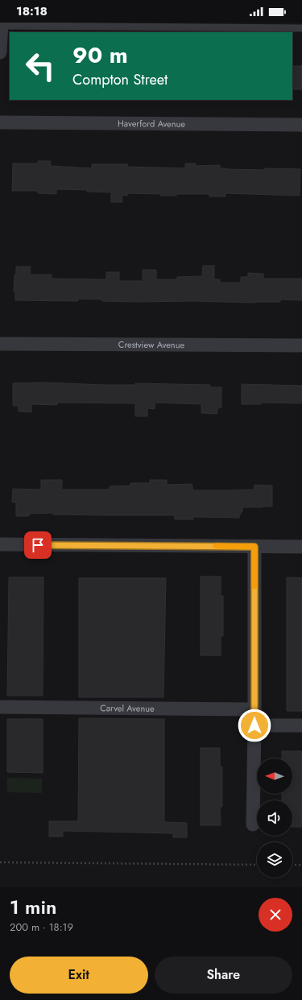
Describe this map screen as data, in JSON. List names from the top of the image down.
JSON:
{
  "streets": {
    "street": ["Haverford Avenue", "Crestview Avenue", "Carvel Avenue"]
  },
  "north": "left",
  "page": {
    "status": "18:18",
    "turn": ["90 m", "Compton Street"],
    "heading": ["1 min", "200 m · 18:19"],
    "buttons": ["Exit", "Share"]
  }
}
